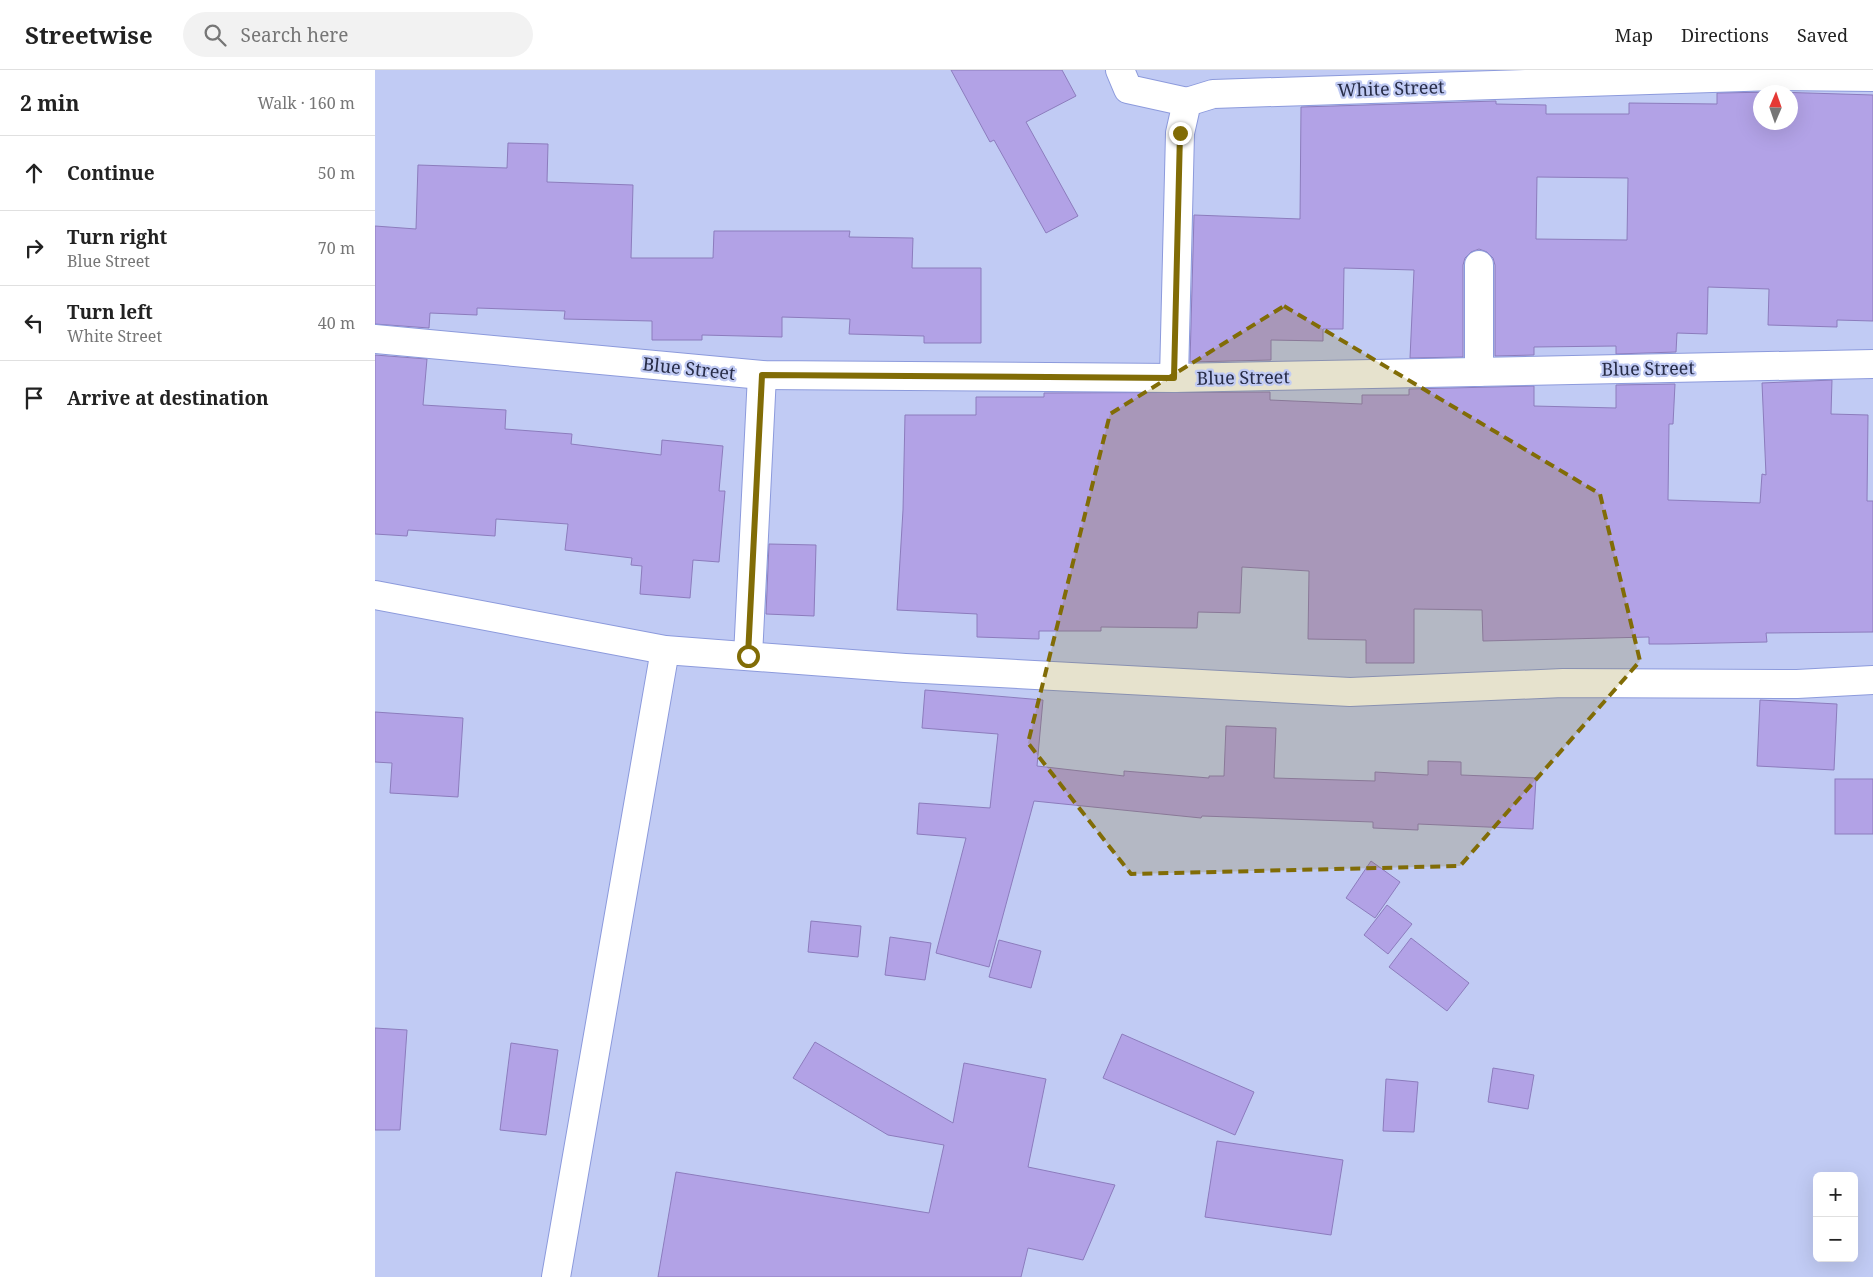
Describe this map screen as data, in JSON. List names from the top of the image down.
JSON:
{
  "streets": {
    "street": ["White Street", "Blue Street"]
  },
  "north": "top",
  "page": {
    "header": "Streetwise",
    "search": "Search here",
    "nav": ["Map", "Directions", "Saved"],
    "heading": ["2 min", "Walk · 160 m"],
    "list": [
      ["Continue", "50 m"],
      ["Turn right", "Blue Street", "70 m"],
      ["Turn left", "White Street", "40 m"],
      "Arrive at destination"
    ],
    "map_buttons": ["+", "−"]
  }
}
